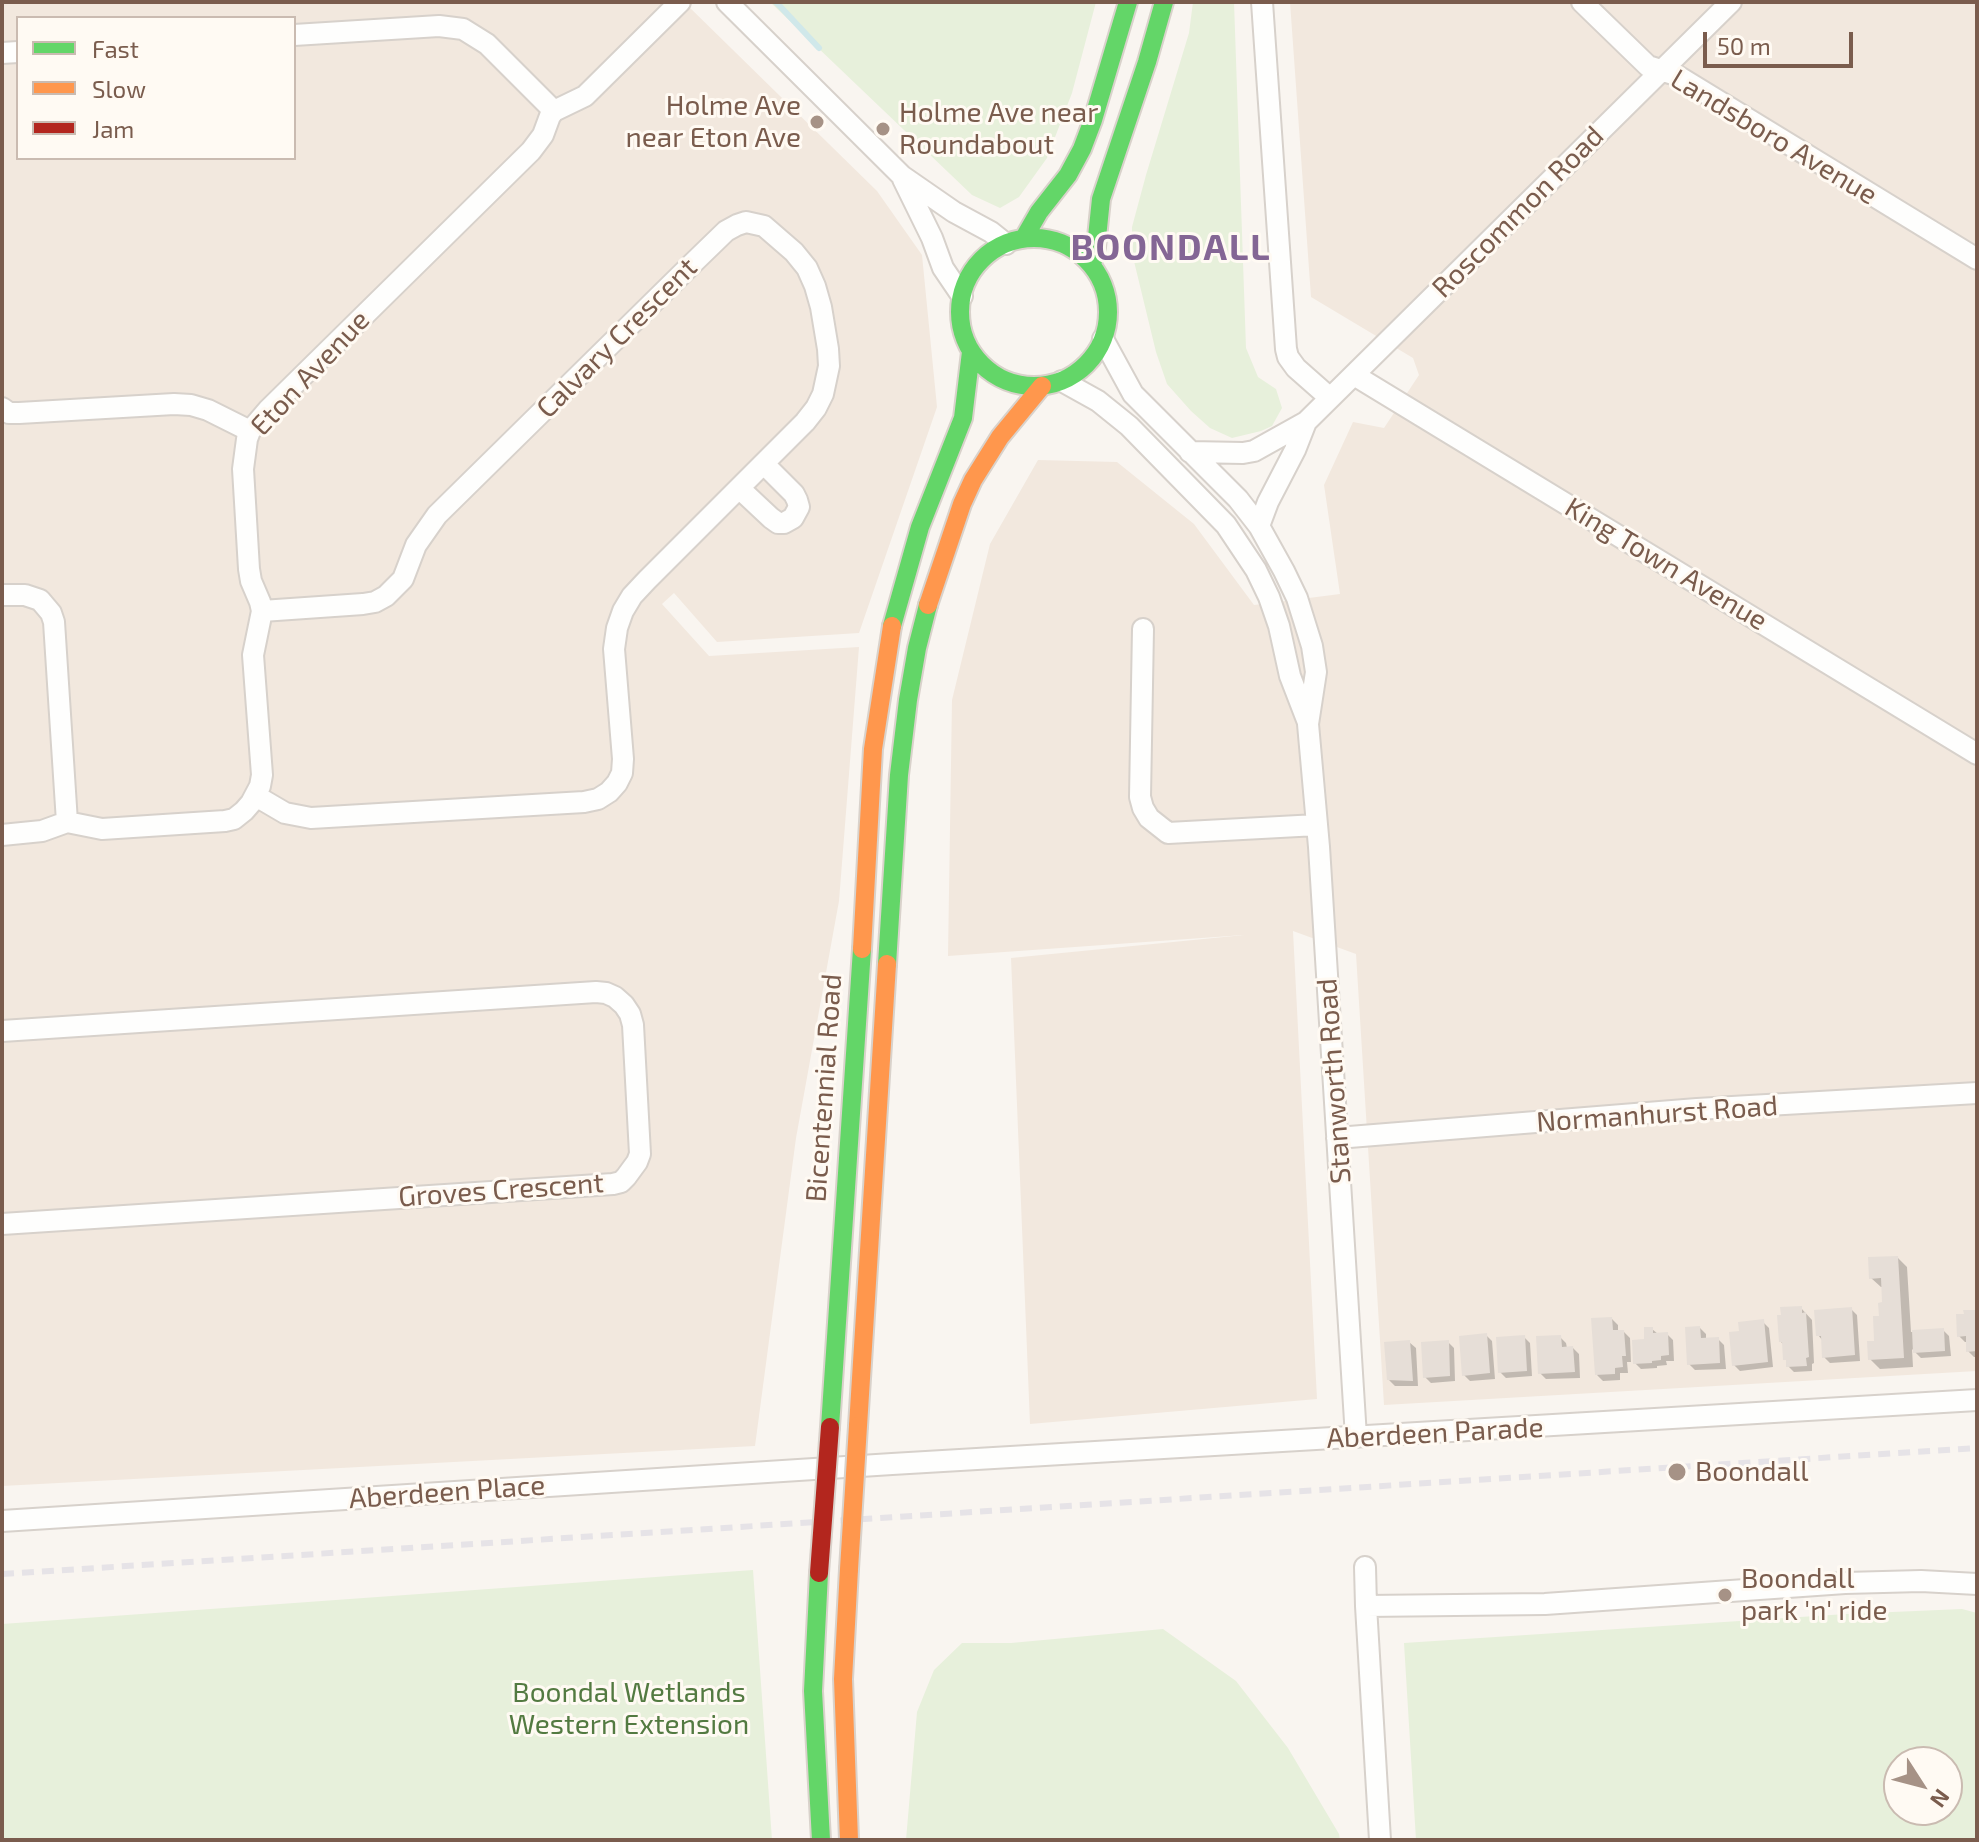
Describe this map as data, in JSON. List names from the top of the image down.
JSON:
{
  "streets": {
    "main road": ["Bicentennial Road"],
    "street": [
      "Landsboro Avenue",
      "Roscommon Road",
      "Calvary Crescent",
      "Eton Avenue",
      "King Town Avenue",
      "Stanworth Road",
      "Normanhurst Road",
      "Groves Crescent",
      "Aberdeen Parade",
      "Aberdeen Place"
    ]
  },
  "crossings": [
    ["Landsboro Avenue", "Roscommon Road"],
    ["Roscommon Road", "King Town Avenue"],
    ["Roscommon Road", "Stanworth Road"],
    ["Calvary Crescent", "Eton Avenue"],
    ["Stanworth Road", "Bicentennial Road"],
    ["Stanworth Road", "Normanhurst Road"],
    ["Stanworth Road", "Aberdeen Parade"],
    ["Aberdeen Parade", "Aberdeen Place"]
  ],
  "districts": ["BOONDALL"],
  "parks": ["Boondal Wetlands Western Extension"],
  "places": [
    "Holme Ave near Eton Ave",
    "Holme Ave near Roundabout",
    "Boondall",
    "Boondall park 'n' ride"
  ],
  "legend": ["Fast", "Slow", "Jam"],
  "scale_bar": "50 m",
  "north": "bottom right"
}
